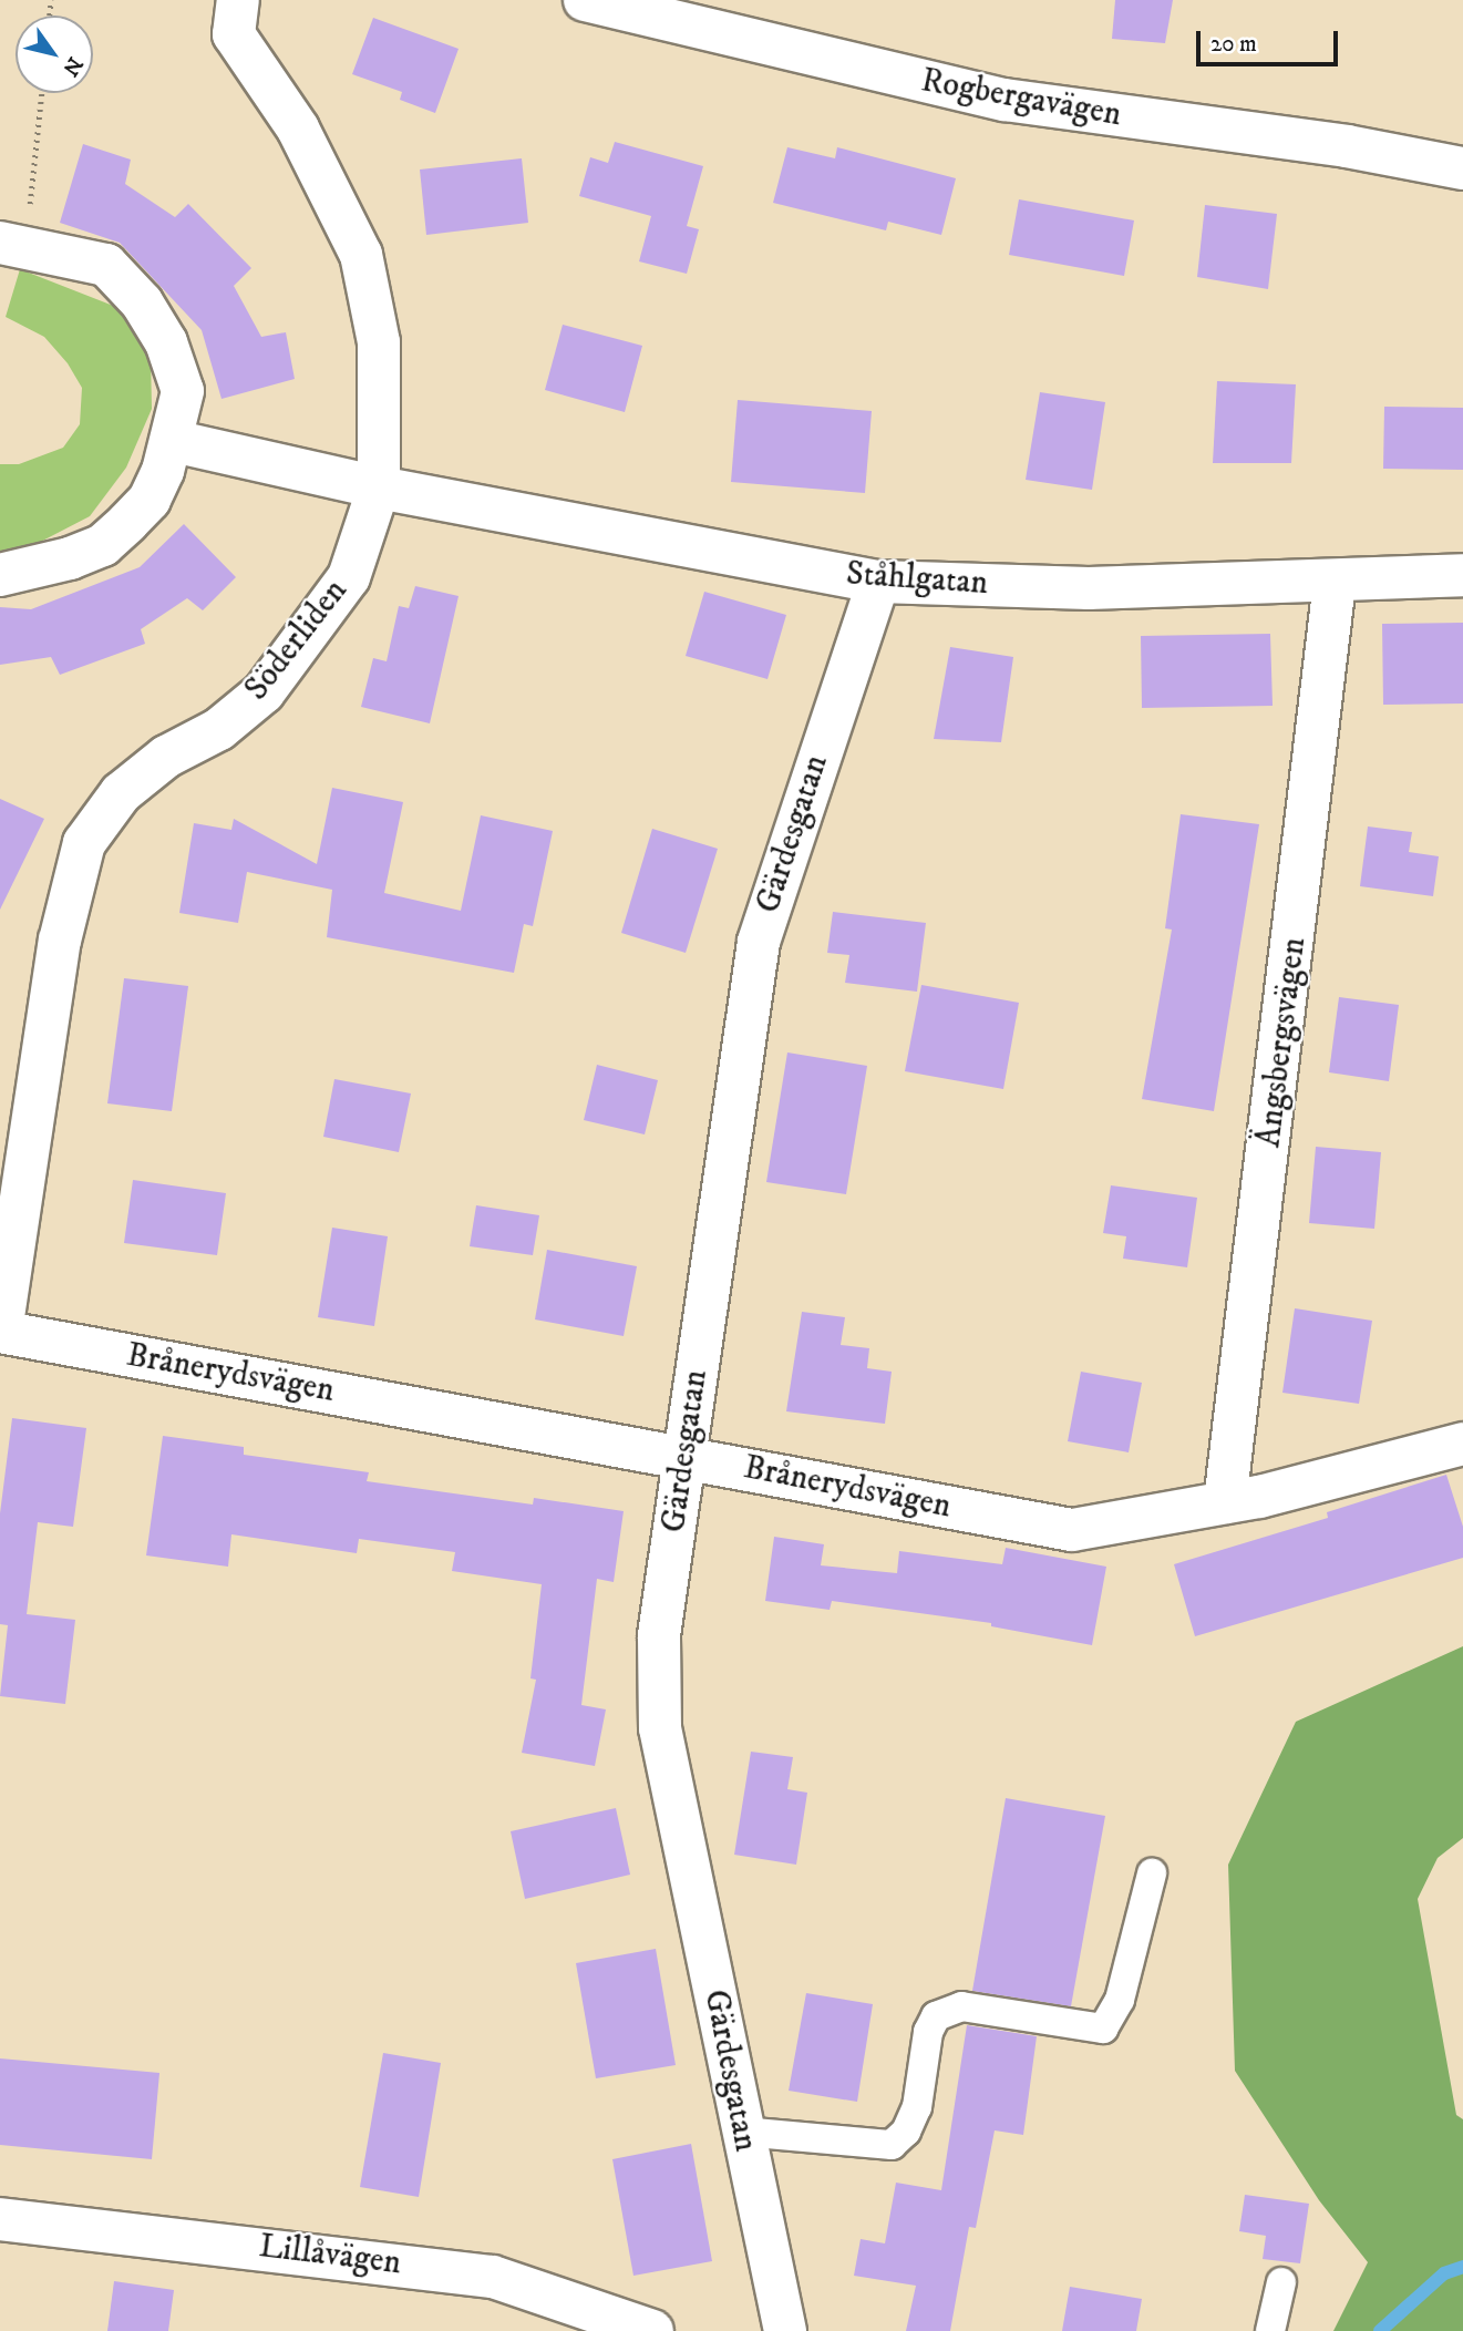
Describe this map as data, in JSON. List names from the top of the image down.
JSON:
{
  "streets": {
    "street": [
      "Rogbergavägen",
      "Ståhlgatan",
      "Söderliden",
      "Gärdesgatan",
      "Ängsbergsvägen",
      "Brånerydsvägen",
      "Lillåvägen"
    ]
  },
  "crossings": [
    ["Ståhlgatan", "Söderliden"],
    ["Ståhlgatan", "Gärdesgatan"],
    ["Ståhlgatan", "Ängsbergsvägen"],
    ["Söderliden", "Brånerydsvägen"],
    ["Gärdesgatan", "Brånerydsvägen"],
    ["Ängsbergsvägen", "Brånerydsvägen"]
  ],
  "scale_bar": "20 m",
  "north": "bottom right"
}
